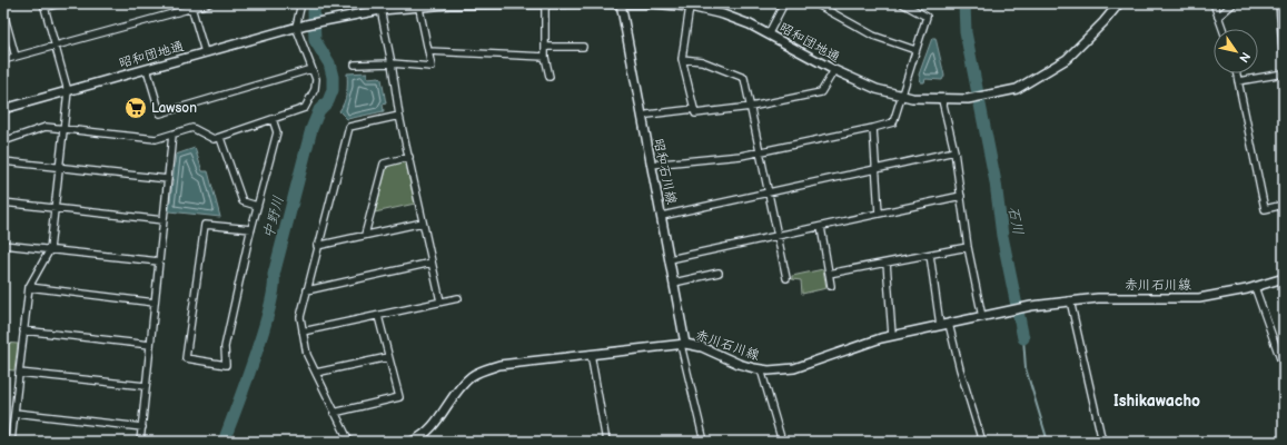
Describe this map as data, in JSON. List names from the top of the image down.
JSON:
{
  "streets": {
    "street": ["昭和団地通", "昭和石川線", "赤川石川線"]
  },
  "crossings": [
    ["昭和団地通", "昭和石川線"],
    ["昭和石川線", "赤川石川線"]
  ],
  "districts": ["Ishikawacho"],
  "water": ["中野川", "石川"],
  "places": {
    "supermarket": ["Lawson"]
  },
  "north": "bottom right"
}
